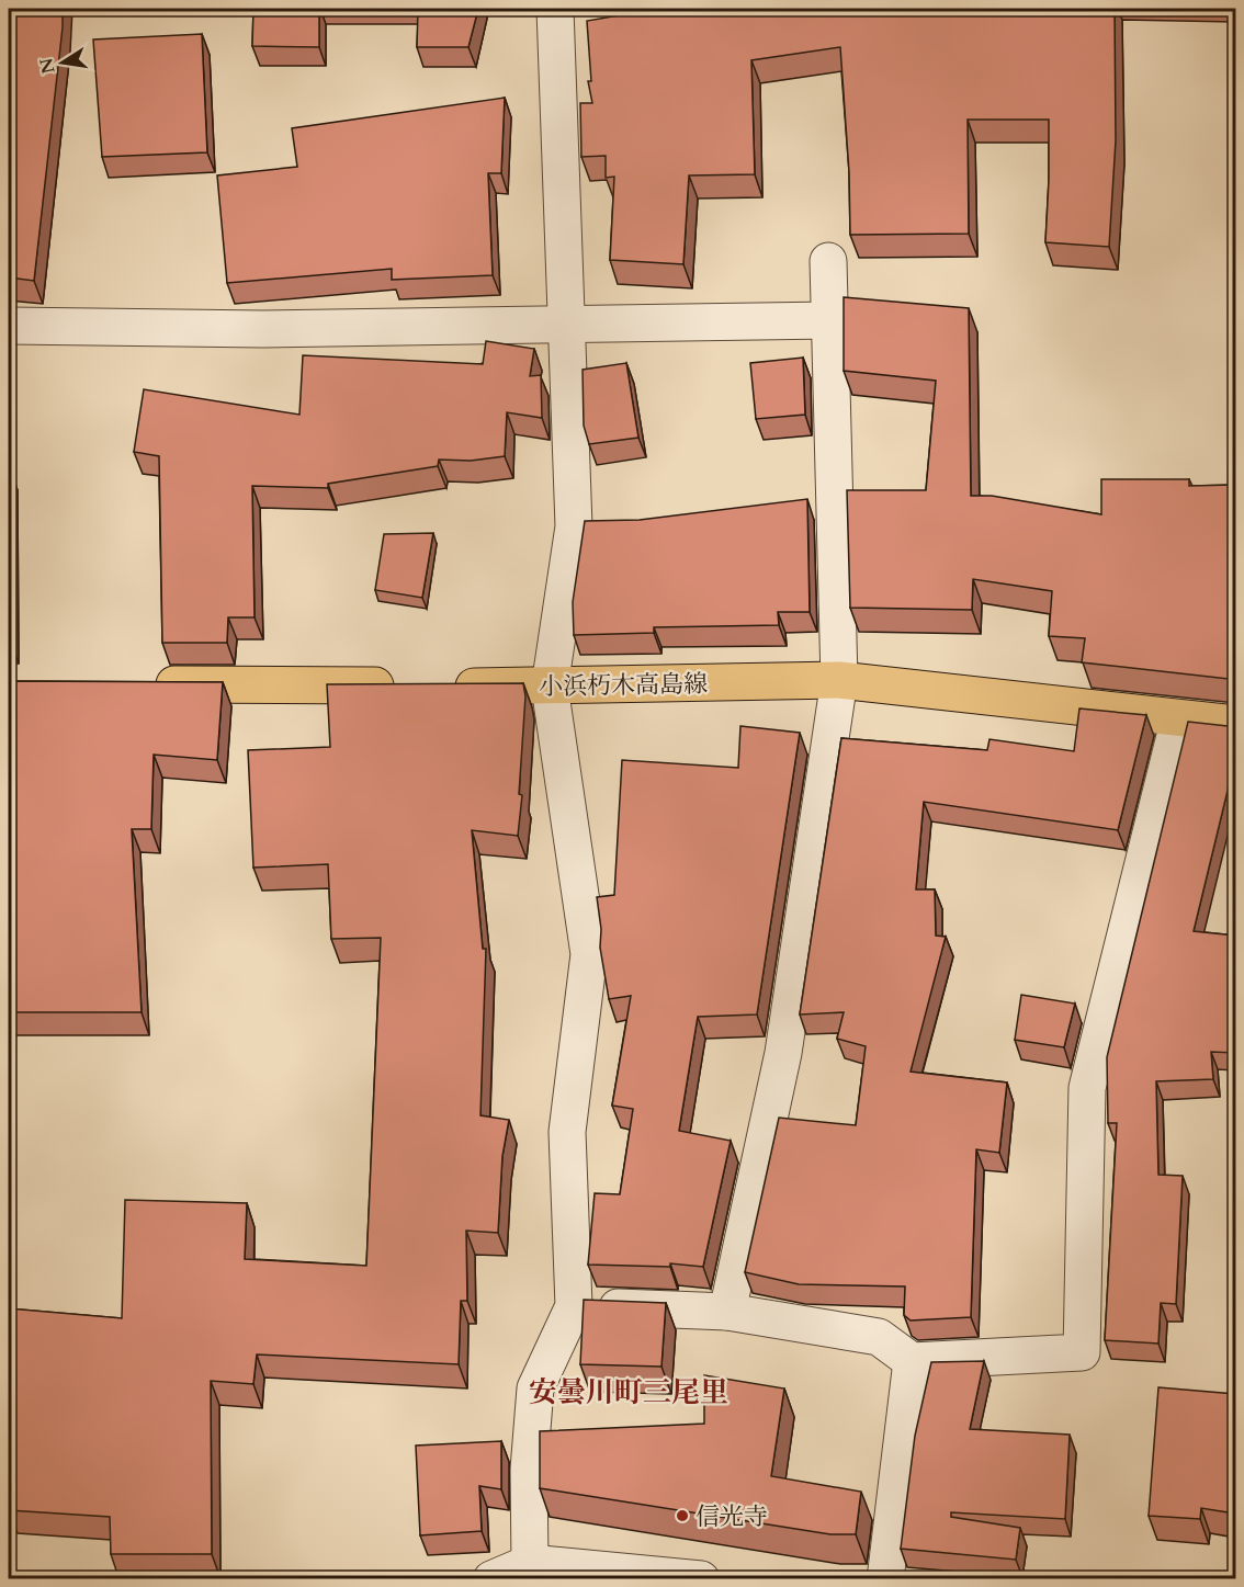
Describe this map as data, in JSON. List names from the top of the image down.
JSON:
{
  "streets": {
    "main road": ["小浜朽木高島線"]
  },
  "districts": ["安曇川町三尾里"],
  "places": ["信光寺"],
  "north": "left"
}
